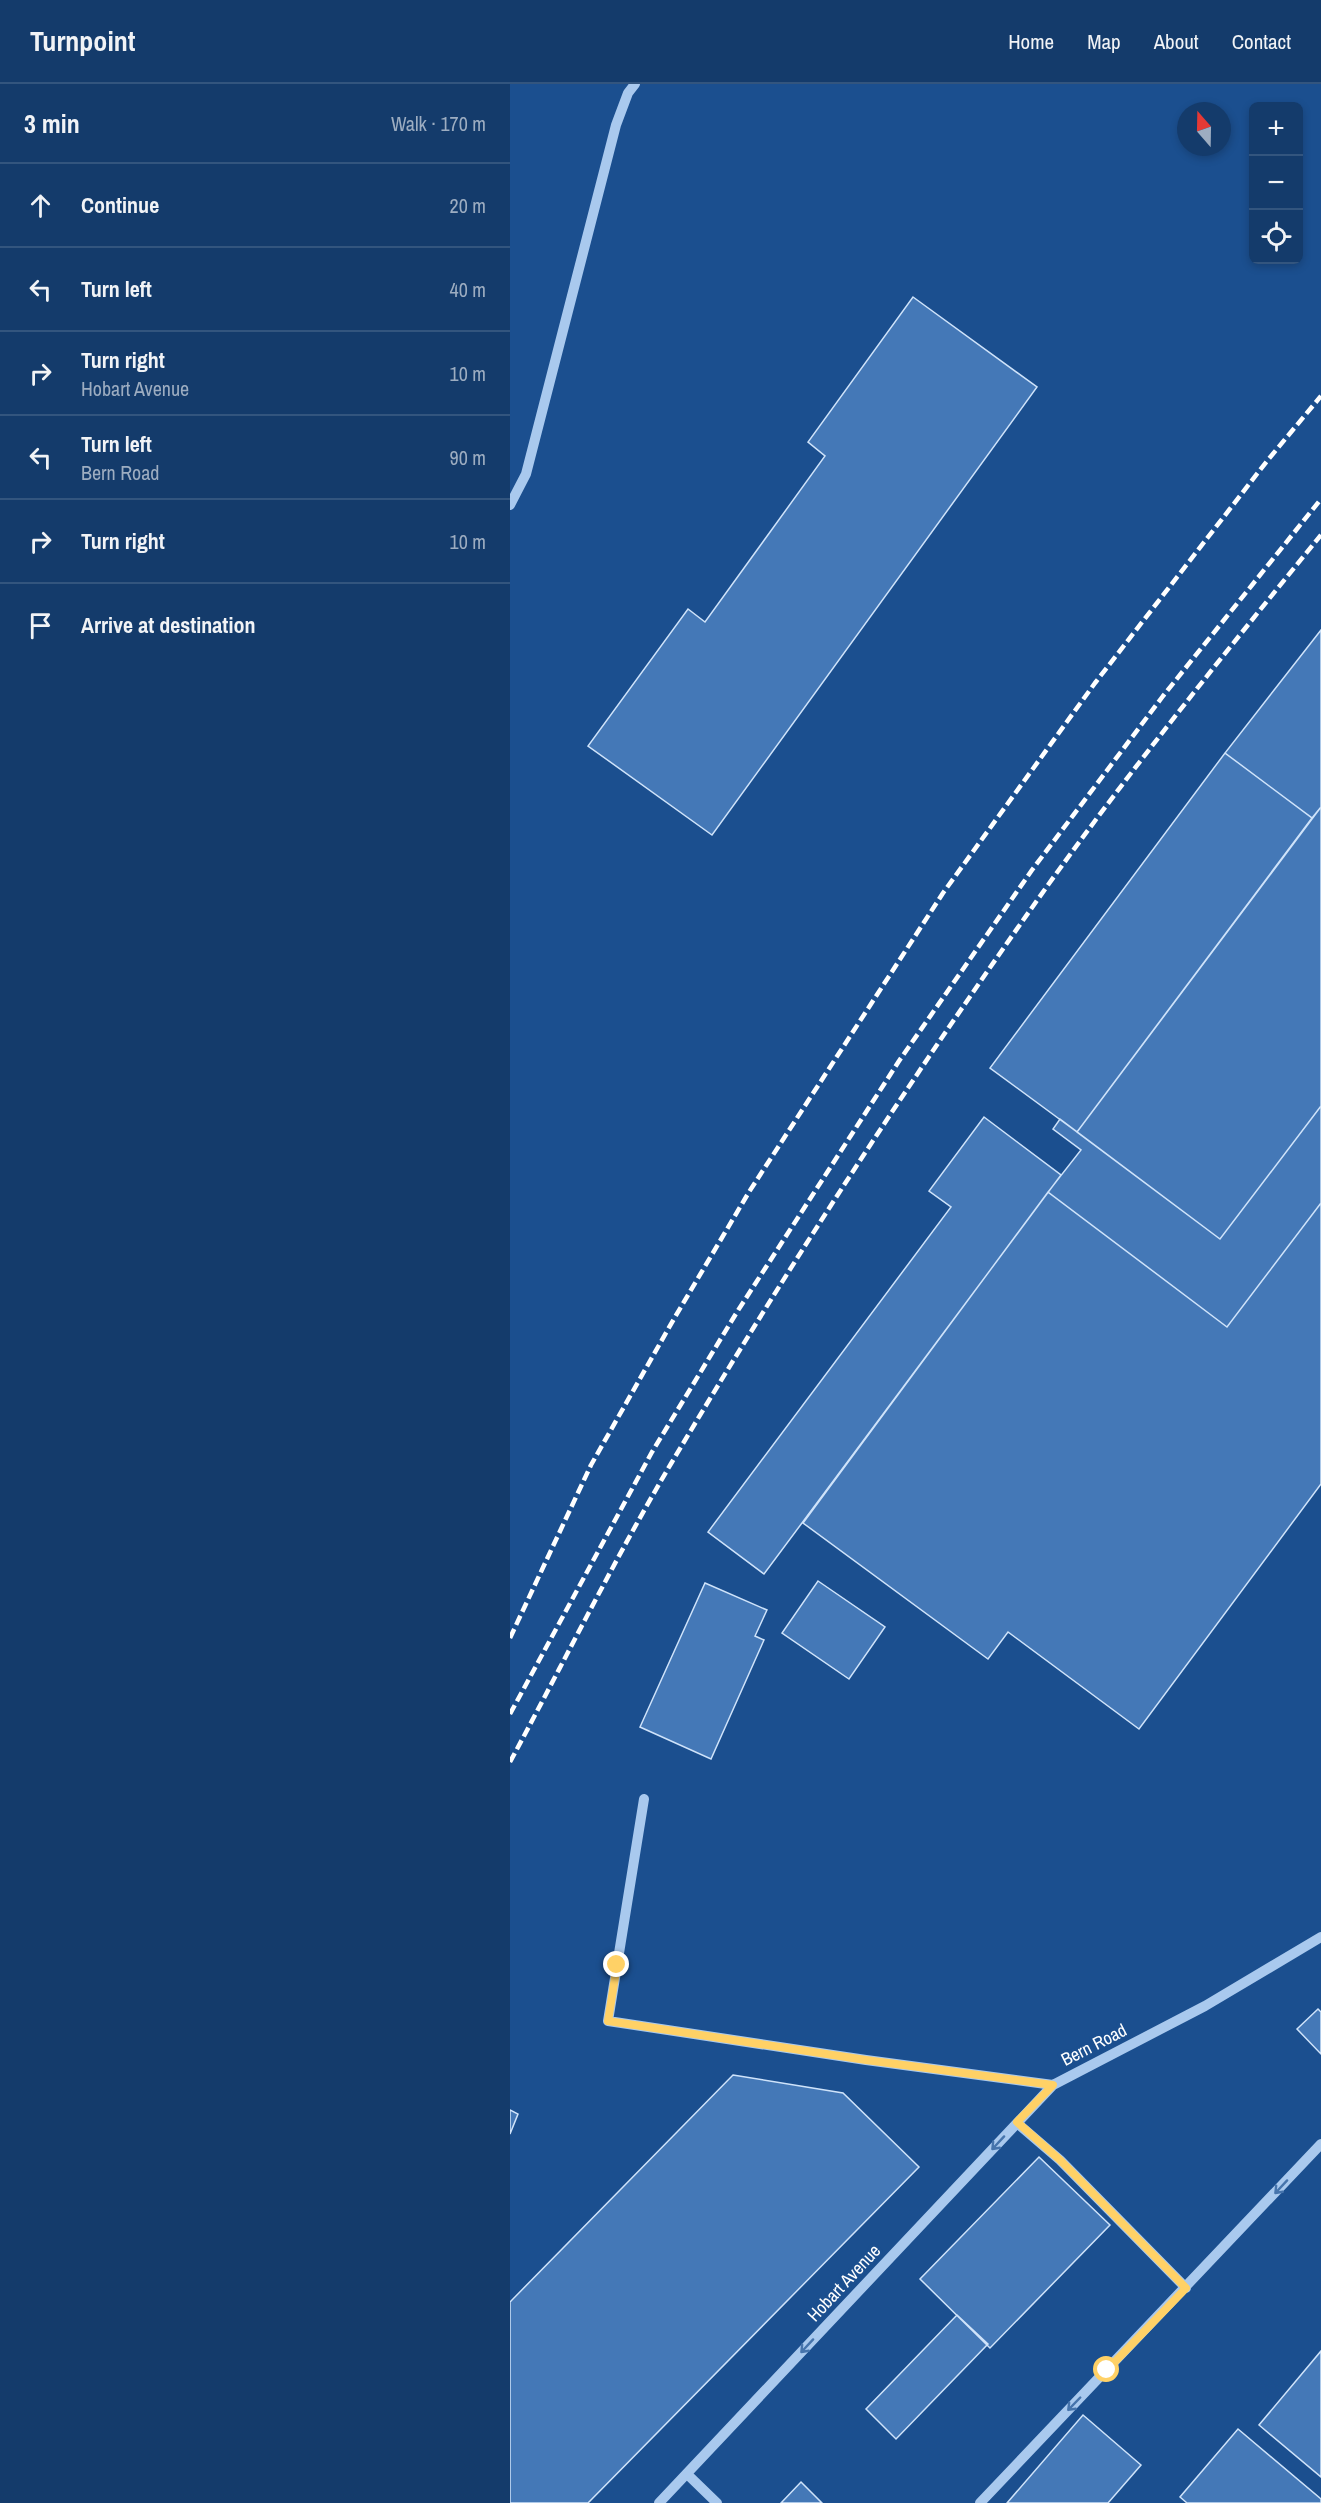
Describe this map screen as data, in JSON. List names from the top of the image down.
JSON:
{
  "streets": {
    "street": ["Bern Road", "Hobart Avenue"]
  },
  "crossings": [
    ["Bern Road", "Hobart Avenue"]
  ],
  "one_way": ["Hobart Avenue"],
  "north": "top",
  "page": {
    "header": "Turnpoint",
    "nav": [
      "Home",
      "Map",
      "About",
      "Contact"
    ],
    "heading": ["3 min", "Walk · 170 m"],
    "map_buttons": ["+", "−"],
    "list": [
      ["Continue", "20 m"],
      ["Turn left", "40 m"],
      ["Turn right", "Hobart Avenue", "10 m"],
      ["Turn left", "Bern Road", "90 m"],
      ["Turn right", "10 m"],
      "Arrive at destination"
    ]
  }
}
